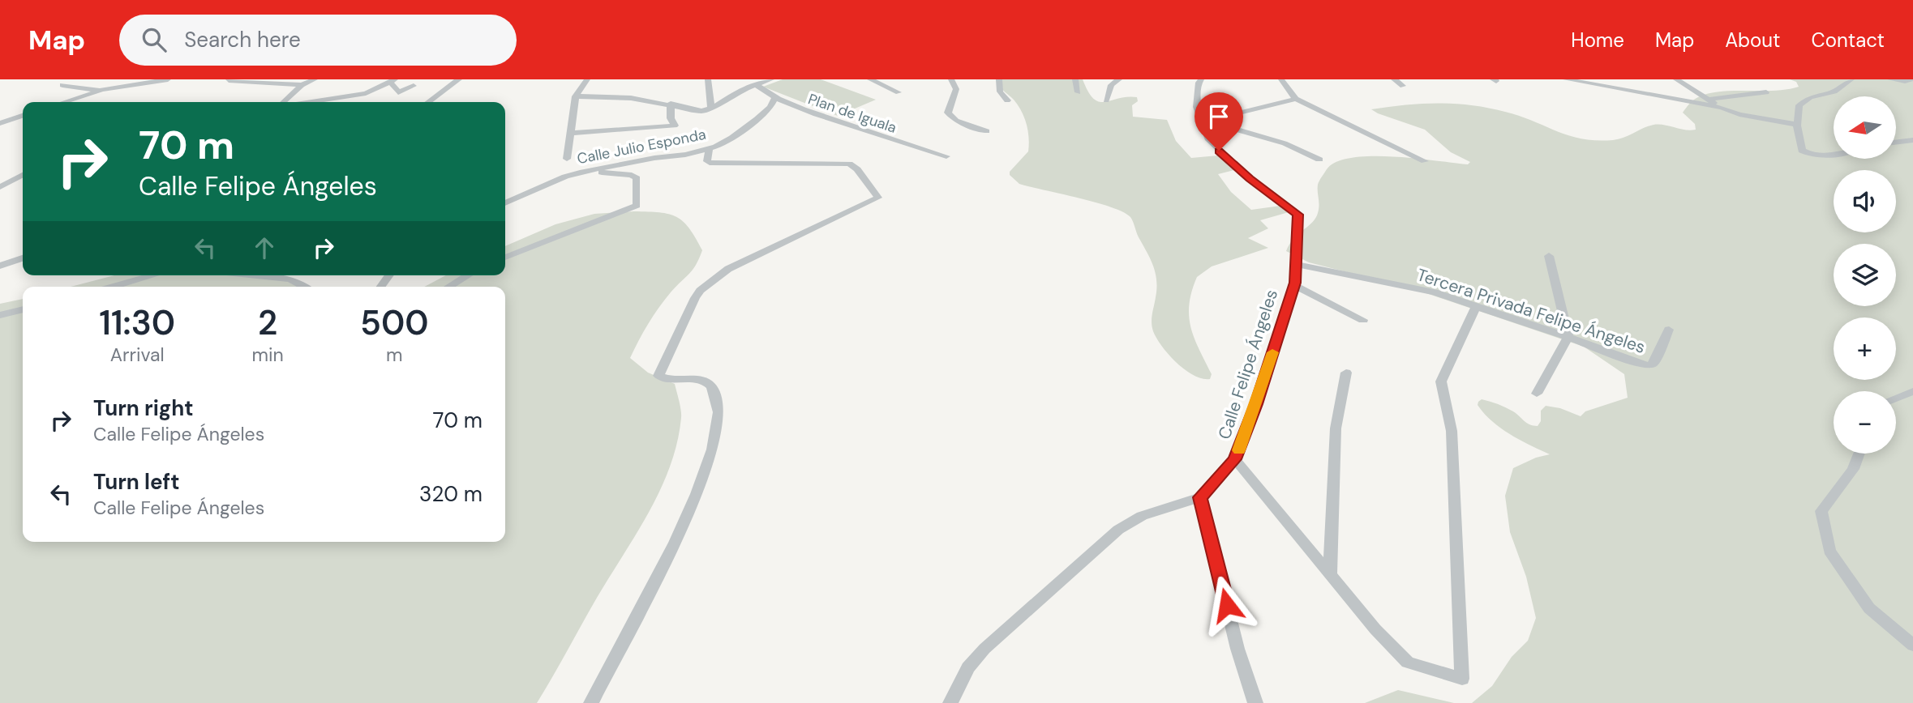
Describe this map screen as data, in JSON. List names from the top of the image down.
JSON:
{
  "streets": {
    "street": [
      "Plan de Iguala",
      "Calle Julio Esponda",
      "Tercera Privada Felipe Ángeles",
      "Calle Felipe Ángeles"
    ]
  },
  "crossings": [
    ["Plan de Iguala", "Calle Julio Esponda"],
    ["Tercera Privada Felipe Ángeles", "Calle Felipe Ángeles"]
  ],
  "north": "left",
  "page": {
    "header": "Map",
    "search": "Search here",
    "nav": [
      "Home",
      "Map",
      "About",
      "Contact"
    ],
    "map_buttons": ["+", "−"],
    "turn": ["70 m", "Calle Felipe Ángeles"],
    "eta": [
      "11:30",
      "Arrival",
      "2",
      "min",
      "500",
      "m"
    ],
    "list": [
      {
        "name": "Turn right",
        "note": "Calle Felipe Ángeles",
        "value": "70 m"
      },
      {
        "name": "Turn left",
        "note": "Calle Felipe Ángeles",
        "value": "320 m"
      }
    ]
  }
}
